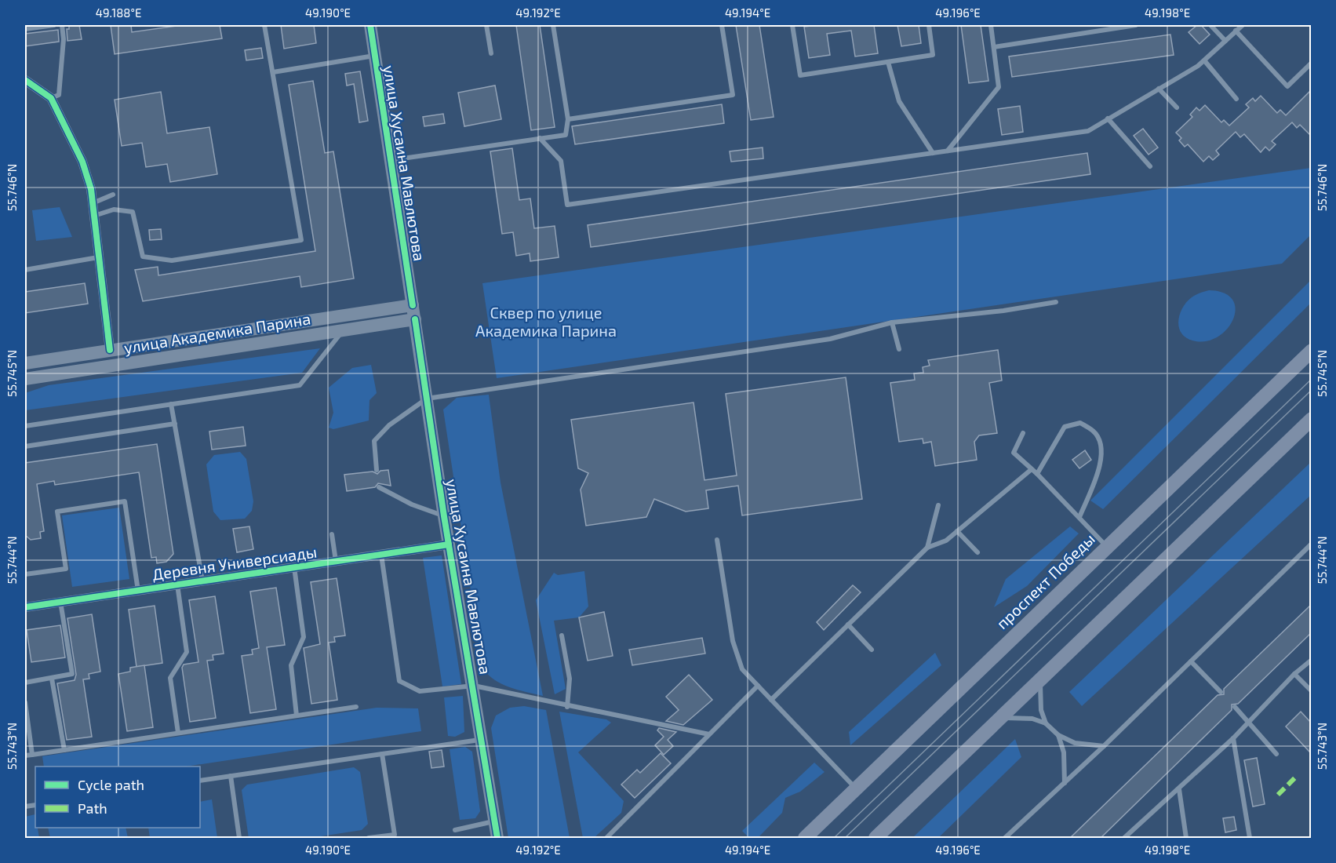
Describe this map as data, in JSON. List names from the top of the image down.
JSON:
{
  "streets": {
    "main road": ["улица Хусаина Мавлютова", "улица Академика Парина", "проспект Победы"],
    "street": ["Деревня Универсиады"]
  },
  "crossings": [
    ["улица Хусаина Мавлютова", "улица Академика Парина"],
    ["улица Хусаина Мавлютова", "Деревня Универсиады"]
  ],
  "parks": ["Сквер по улице Академика Парина"],
  "legend": ["Cycle path", "Path"],
  "coordinates": [
    "49.188°E",
    "49.190°E",
    "49.192°E",
    "49.194°E",
    "49.196°E",
    "49.198°E",
    "55.746°N",
    "55.745°N",
    "55.744°N",
    "55.743°N"
  ]
}
